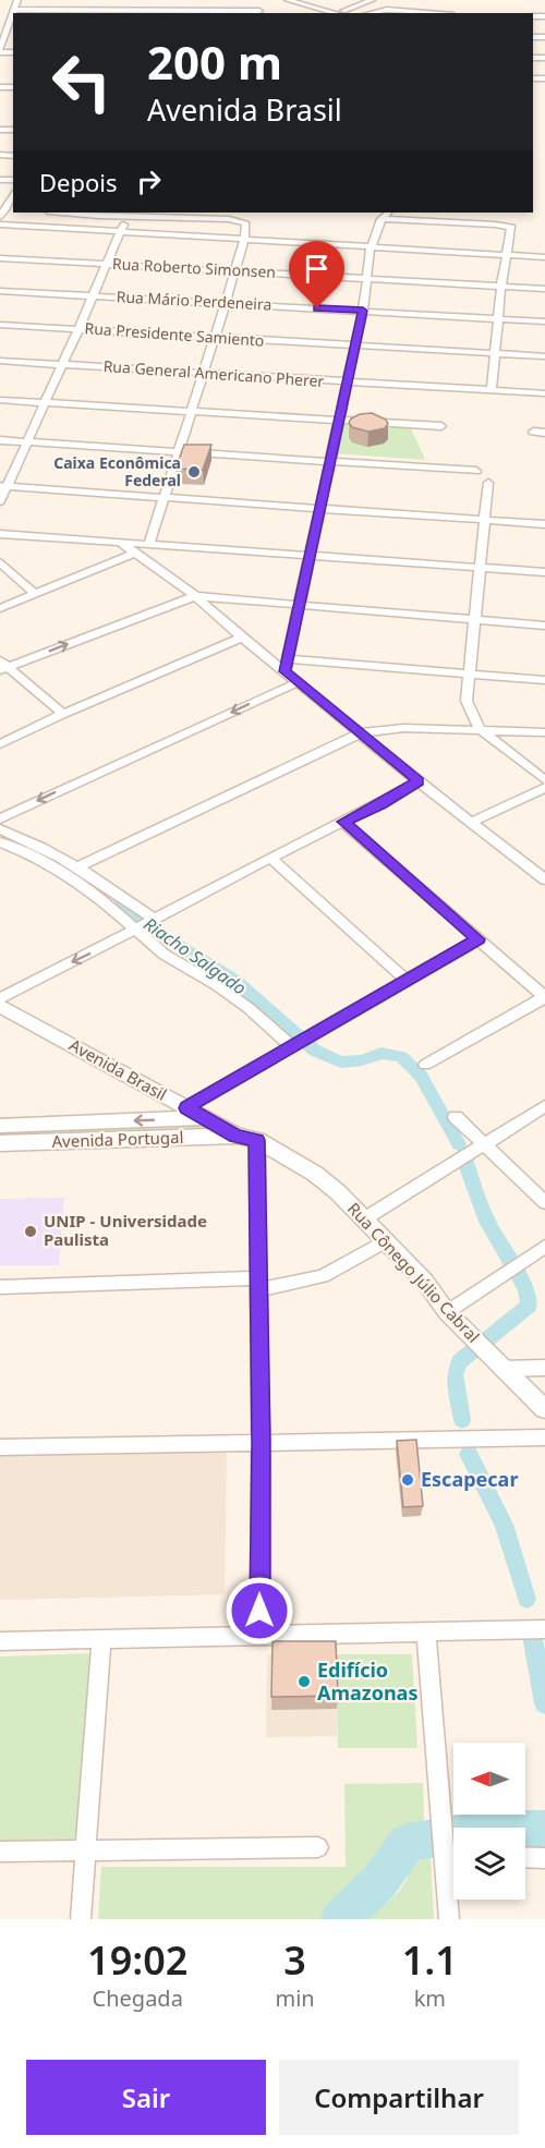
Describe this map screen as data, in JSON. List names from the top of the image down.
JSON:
{
  "streets": {
    "street": [
      "Rua Roberto Simonsen",
      "Rua Mário Perdeneira",
      "Rua Presidente Samiento",
      "Rua General Americano Pherer",
      "Avenida Brasil",
      "Avenida Portugal",
      "Rua Cônego Júlio Cabral"
    ]
  },
  "crossings": [
    ["Avenida Brasil", "Avenida Portugal"],
    ["Avenida Brasil", "Rua Cônego Júlio Cabral"],
    ["Avenida Portugal", "Rua Cônego Júlio Cabral"]
  ],
  "water": ["Riacho Salgado"],
  "places": [
    "Caixa Econômica Federal",
    "UNIP - Universidade Paulista",
    "Escapecar",
    "Edifício Amazonas"
  ],
  "north": "left",
  "page": {
    "turn": ["200 m", "Avenida Brasil"],
    "then": "Depois",
    "eta": [
      "19:02",
      "Chegada",
      "3",
      "min",
      "1.1",
      "km"
    ],
    "buttons": ["Sair", "Compartilhar"]
  }
}
